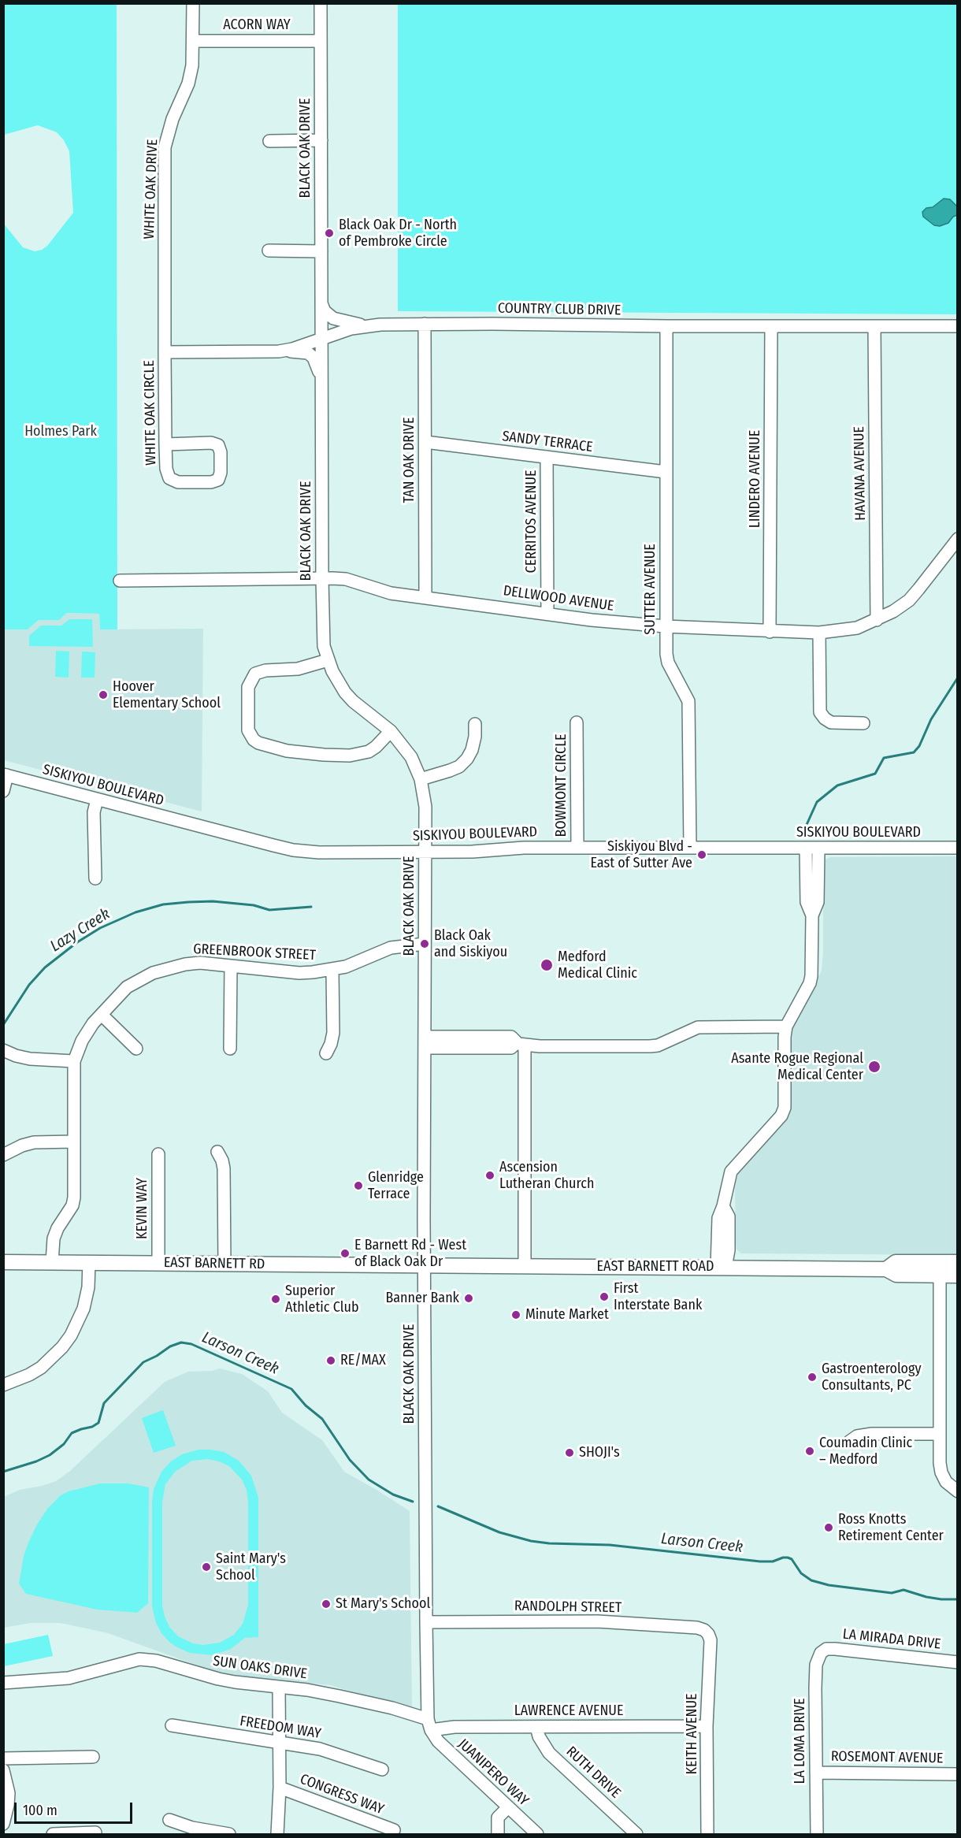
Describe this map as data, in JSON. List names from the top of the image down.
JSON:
{
  "streets": {
    "main road": ["EAST BARNETT RD", "EAST BARNETT ROAD"],
    "street": [
      "ACORN WAY",
      "BLACK OAK DRIVE",
      "WHITE OAK DRIVE",
      "COUNTRY CLUB DRIVE",
      "WHITE OAK CIRCLE",
      "SANDY TERRACE",
      "TAN OAK DRIVE",
      "HAVANA AVENUE",
      "LINDERO AVENUE",
      "CERRITOS AVENUE",
      "SUTTER AVENUE",
      "DELLWOOD AVENUE",
      "SISKIYOU BOULEVARD",
      "BOWMONT CIRCLE",
      "GREENBROOK STREET",
      "KEVIN WAY",
      "RANDOLPH STREET",
      "LA MIRADA DRIVE",
      "SUN OAKS DRIVE",
      "LAWRENCE AVENUE",
      "FREEDOM WAY",
      "KEITH AVENUE",
      "LA LOMA DRIVE",
      "ROSEMONT AVENUE",
      "JUANIPERO WAY",
      "RUTH DRIVE",
      "CONGRESS WAY"
    ]
  },
  "crossings": [
    ["ACORN WAY", "BLACK OAK DRIVE"],
    ["ACORN WAY", "WHITE OAK DRIVE"],
    ["BLACK OAK DRIVE", "COUNTRY CLUB DRIVE"],
    ["BLACK OAK DRIVE", "DELLWOOD AVENUE"],
    ["BLACK OAK DRIVE", "SISKIYOU BOULEVARD"],
    ["BLACK OAK DRIVE", "GREENBROOK STREET"],
    ["BLACK OAK DRIVE", "EAST BARNETT RD"],
    ["BLACK OAK DRIVE", "EAST BARNETT ROAD"],
    ["BLACK OAK DRIVE", "RANDOLPH STREET"],
    ["BLACK OAK DRIVE", "SUN OAKS DRIVE"],
    ["BLACK OAK DRIVE", "LAWRENCE AVENUE"],
    ["BLACK OAK DRIVE", "JUANIPERO WAY"],
    ["WHITE OAK DRIVE", "COUNTRY CLUB DRIVE"],
    ["WHITE OAK DRIVE", "WHITE OAK CIRCLE"],
    ["COUNTRY CLUB DRIVE", "WHITE OAK CIRCLE"],
    ["COUNTRY CLUB DRIVE", "TAN OAK DRIVE"],
    ["COUNTRY CLUB DRIVE", "HAVANA AVENUE"],
    ["COUNTRY CLUB DRIVE", "LINDERO AVENUE"],
    ["COUNTRY CLUB DRIVE", "SUTTER AVENUE"],
    ["SANDY TERRACE", "TAN OAK DRIVE"],
    ["SANDY TERRACE", "CERRITOS AVENUE"],
    ["SANDY TERRACE", "SUTTER AVENUE"],
    ["TAN OAK DRIVE", "DELLWOOD AVENUE"],
    ["HAVANA AVENUE", "DELLWOOD AVENUE"],
    ["LINDERO AVENUE", "DELLWOOD AVENUE"],
    ["CERRITOS AVENUE", "DELLWOOD AVENUE"],
    ["SUTTER AVENUE", "DELLWOOD AVENUE"],
    ["SUTTER AVENUE", "SISKIYOU BOULEVARD"],
    ["SISKIYOU BOULEVARD", "BOWMONT CIRCLE"],
    ["GREENBROOK STREET", "EAST BARNETT RD"],
    ["KEVIN WAY", "EAST BARNETT RD"],
    ["EAST BARNETT RD", "EAST BARNETT ROAD"],
    ["RANDOLPH STREET", "KEITH AVENUE"],
    ["LA MIRADA DRIVE", "LA LOMA DRIVE"],
    ["SUN OAKS DRIVE", "LAWRENCE AVENUE"],
    ["SUN OAKS DRIVE", "JUANIPERO WAY"],
    ["LAWRENCE AVENUE", "KEITH AVENUE"],
    ["LAWRENCE AVENUE", "JUANIPERO WAY"],
    ["LAWRENCE AVENUE", "RUTH DRIVE"],
    ["LA LOMA DRIVE", "ROSEMONT AVENUE"]
  ],
  "water": ["Lazy Creek", "Larson Creek"],
  "parks": ["Holmes Park"],
  "places": [
    "Black Oak Dr - North of Pembroke Circle",
    "Hoover Elementary School",
    "Siskiyou Blvd - East of Sutter Ave",
    "Black Oak and Siskiyou",
    "Medford Medical Clinic",
    "Asante Rogue Regional Medical Center",
    "Ascension Lutheran Church",
    "Glenridge Terrace",
    "E Barnett Rd - West of Black Oak Dr",
    "First Interstate Bank",
    "Banner Bank",
    "Superior Athletic Club",
    "Minute Market",
    "RE/MAX",
    "Gastroenterology Consultants, PC",
    "Coumadin Clinic – Medford",
    "SHOJI's",
    "Ross Knotts Retirement Center",
    "Saint Mary's School",
    "St Mary's School"
  ],
  "scale_bar": "100 m"
}
